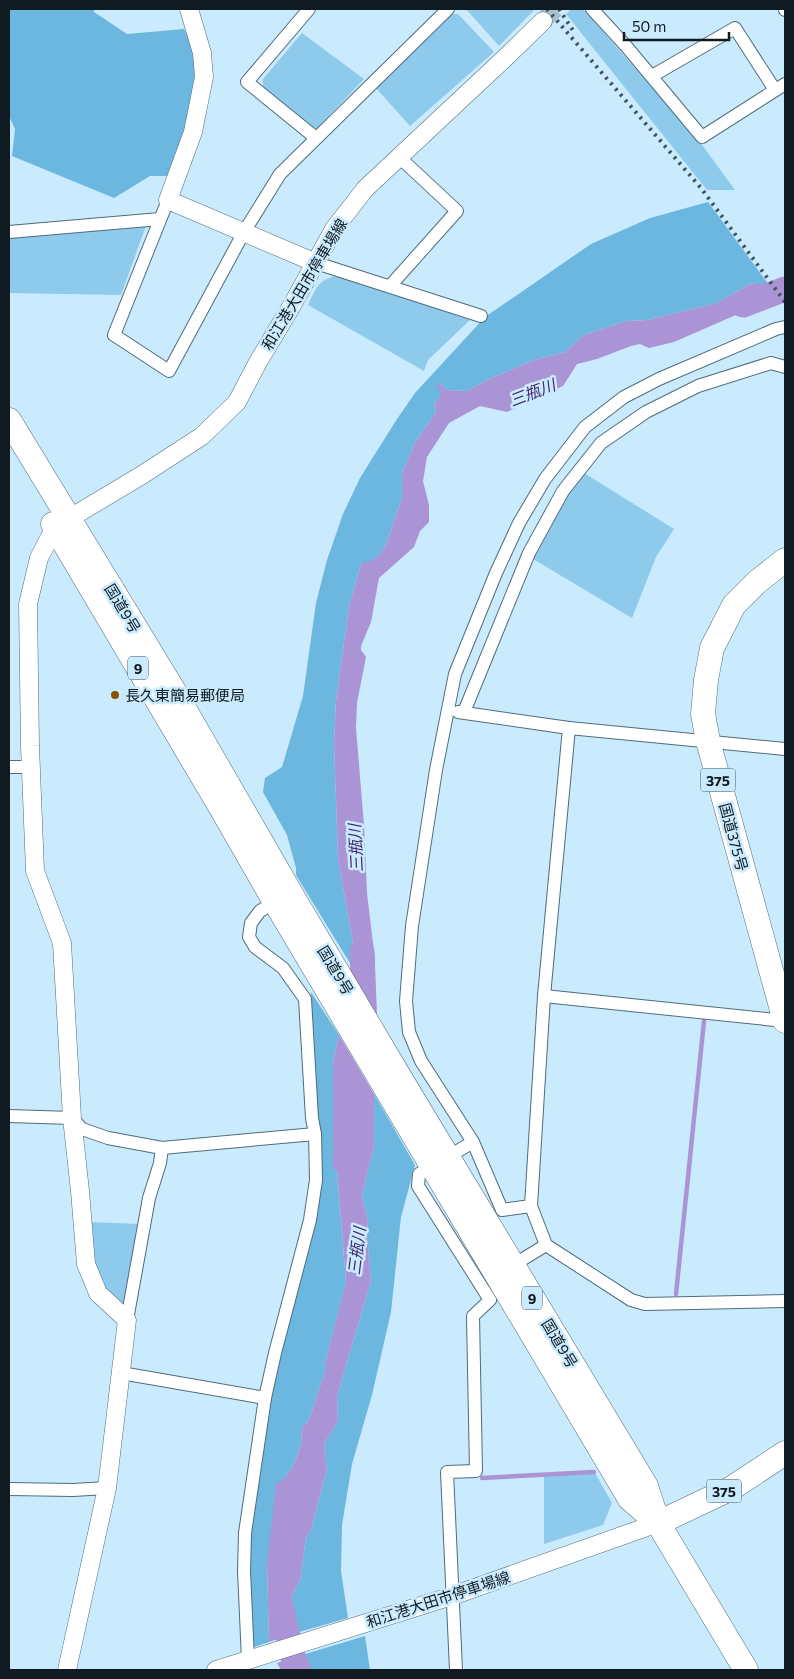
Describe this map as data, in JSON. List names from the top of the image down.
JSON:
{
  "streets": {
    "highway": [
      "国道9号",
      "9",
      "375",
      "国道375号"
    ],
    "street": ["和江港大田市停車場線"]
  },
  "crossings": [
    ["和江港大田市停車場線", "国道9号"],
    ["和江港大田市停車場線", "375"],
    ["国道9号", "375"]
  ],
  "water": ["三瓶川"],
  "places": ["長久東簡易郵便局"],
  "scale_bar": "50 m"
}
